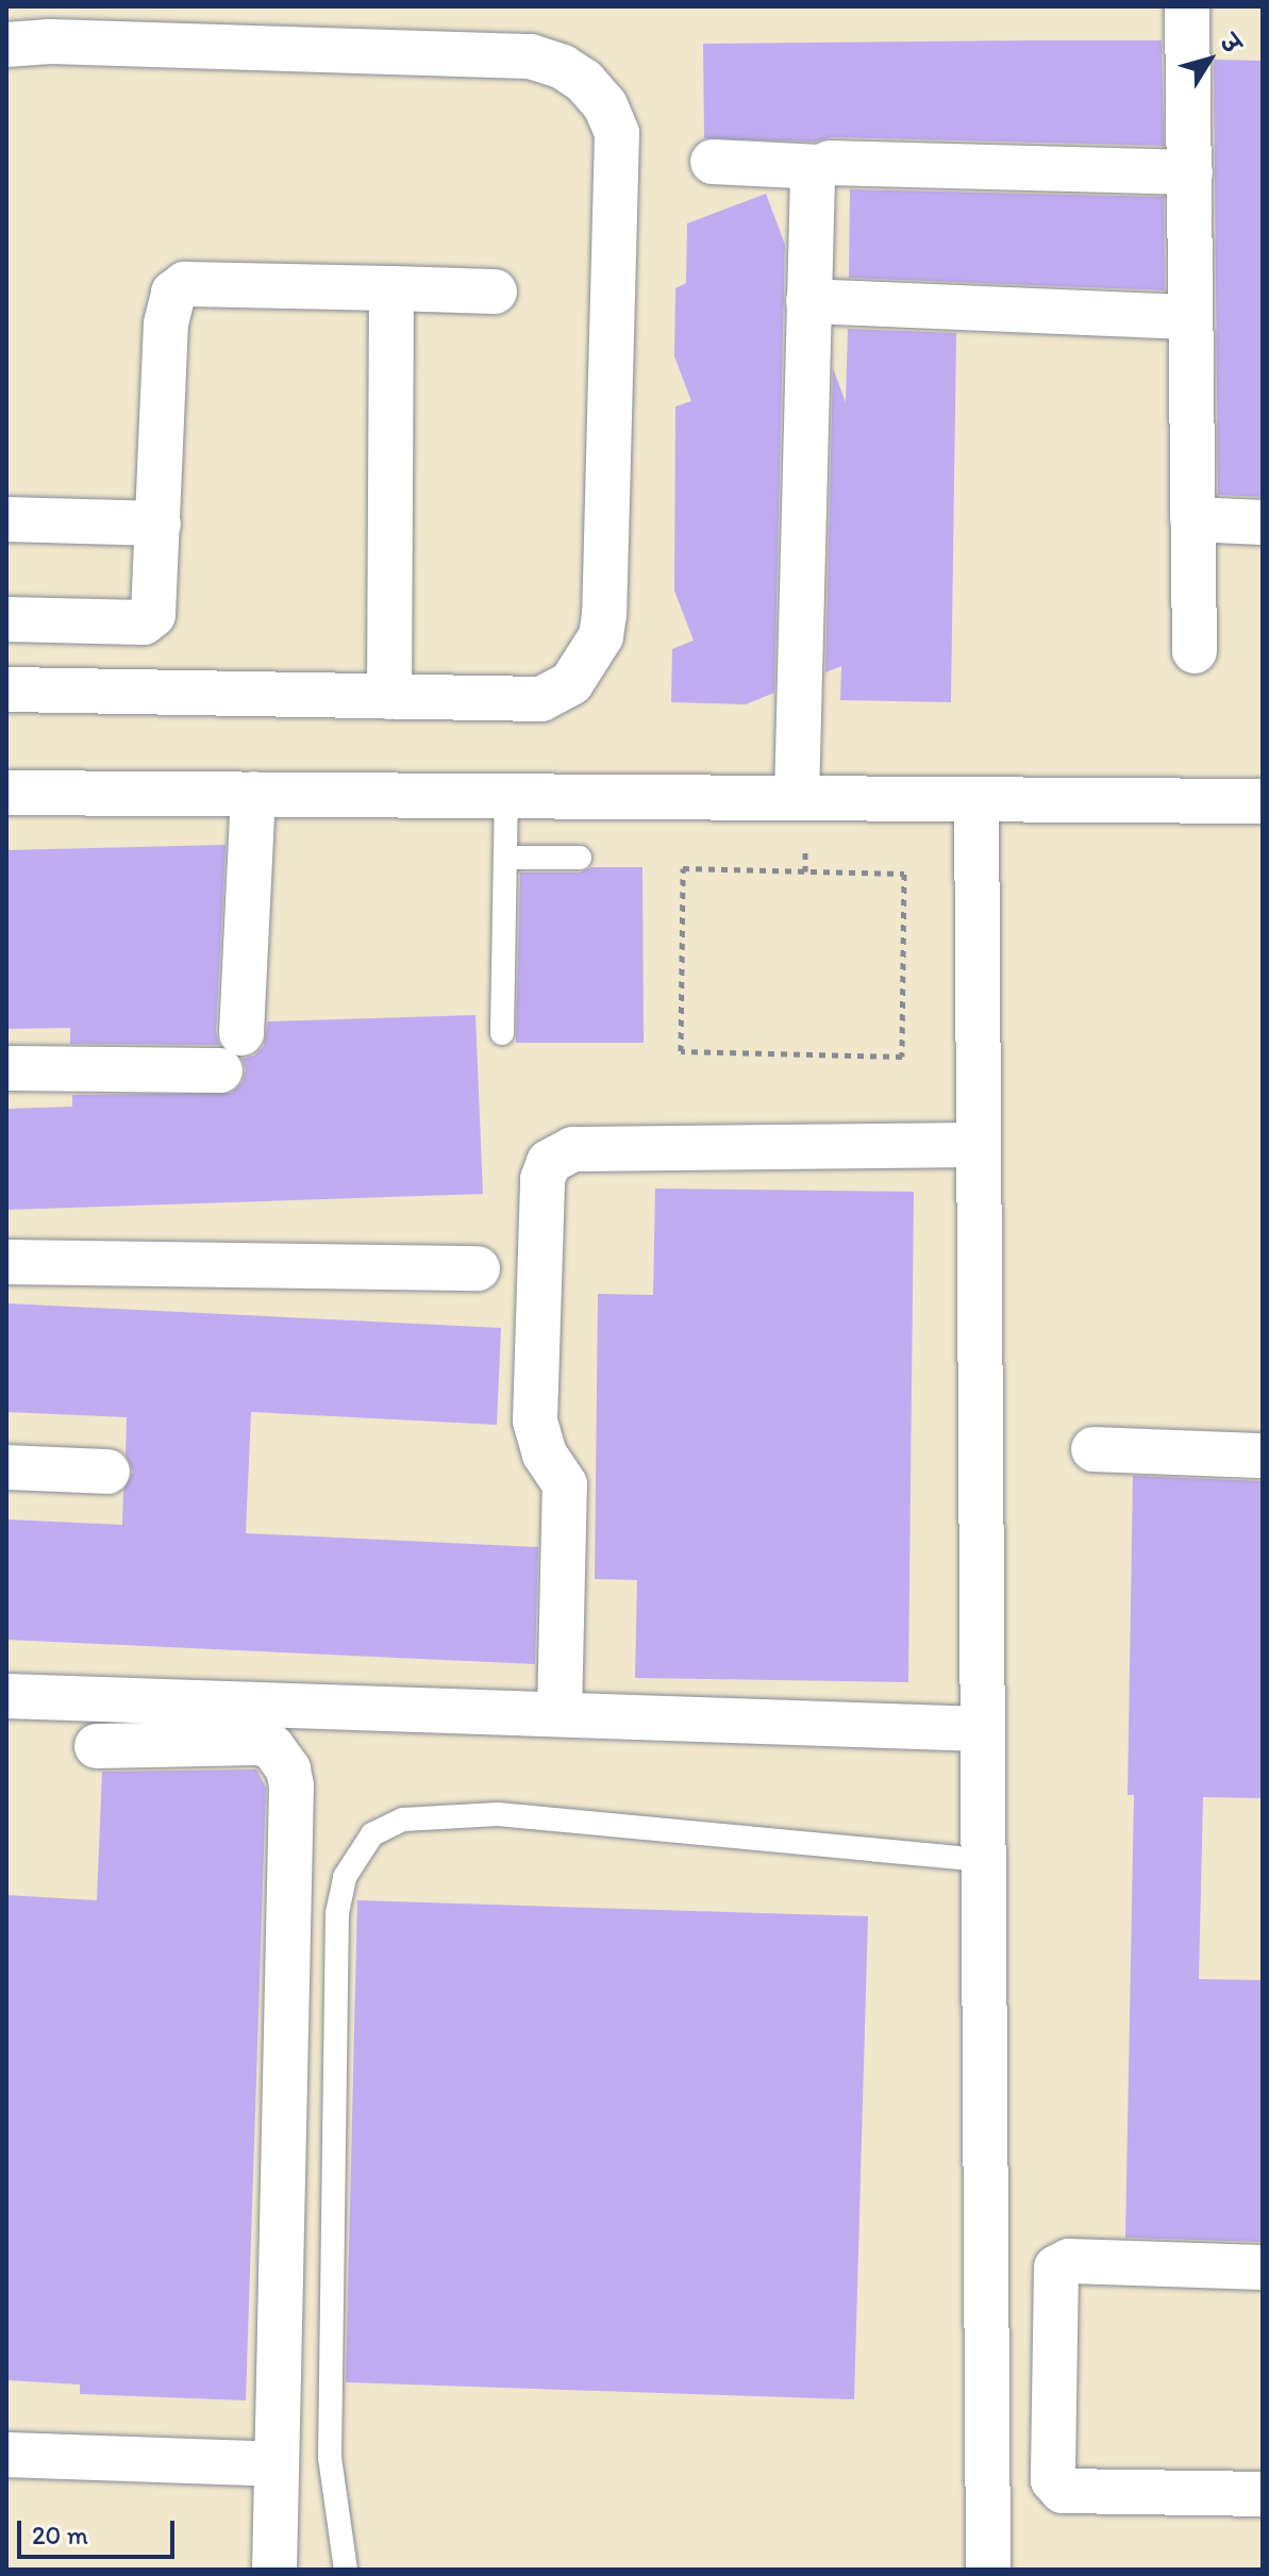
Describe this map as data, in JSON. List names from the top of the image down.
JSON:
{
  "scale_bar": "20 m",
  "north": "top right"
}
